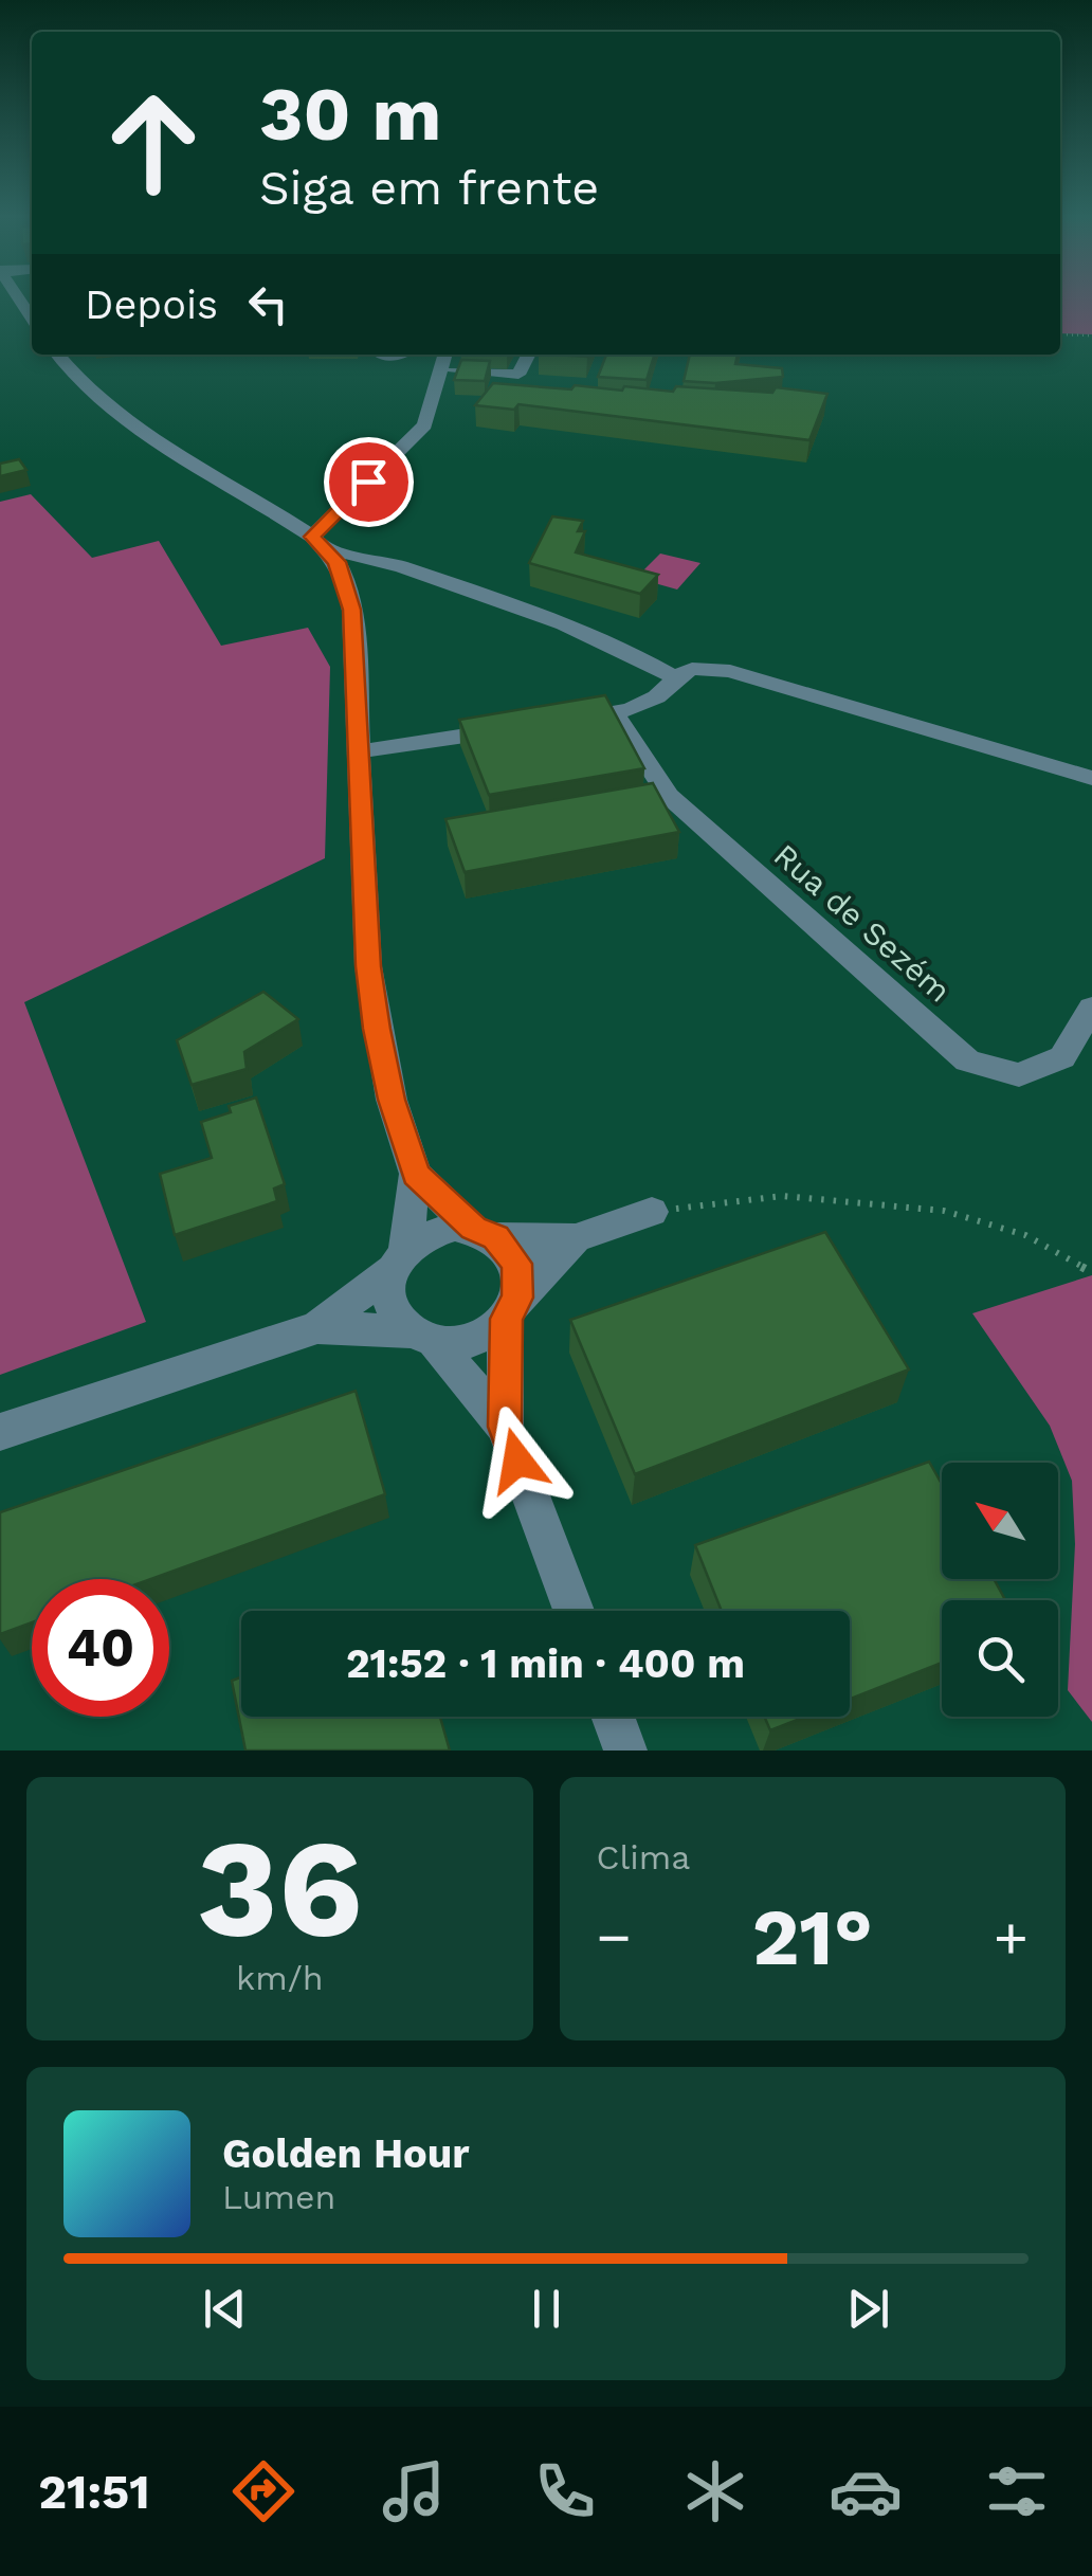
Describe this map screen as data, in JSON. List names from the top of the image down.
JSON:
{
  "streets": {
    "street": ["Rua de Sezém"]
  },
  "north": "top left",
  "page": {
    "turn": ["30 m", "Siga em frente"],
    "then": "Depois",
    "limit": "40",
    "trip": "21:52 · 1 min · 400 m",
    "tile": [
      ["36", "km/h"],
      "Clima"
    ],
    "heat": ["−", "21°", "+"],
    "song": ["Golden Hour", "Lumen"],
    "tabs": "21:51"
  }
}
